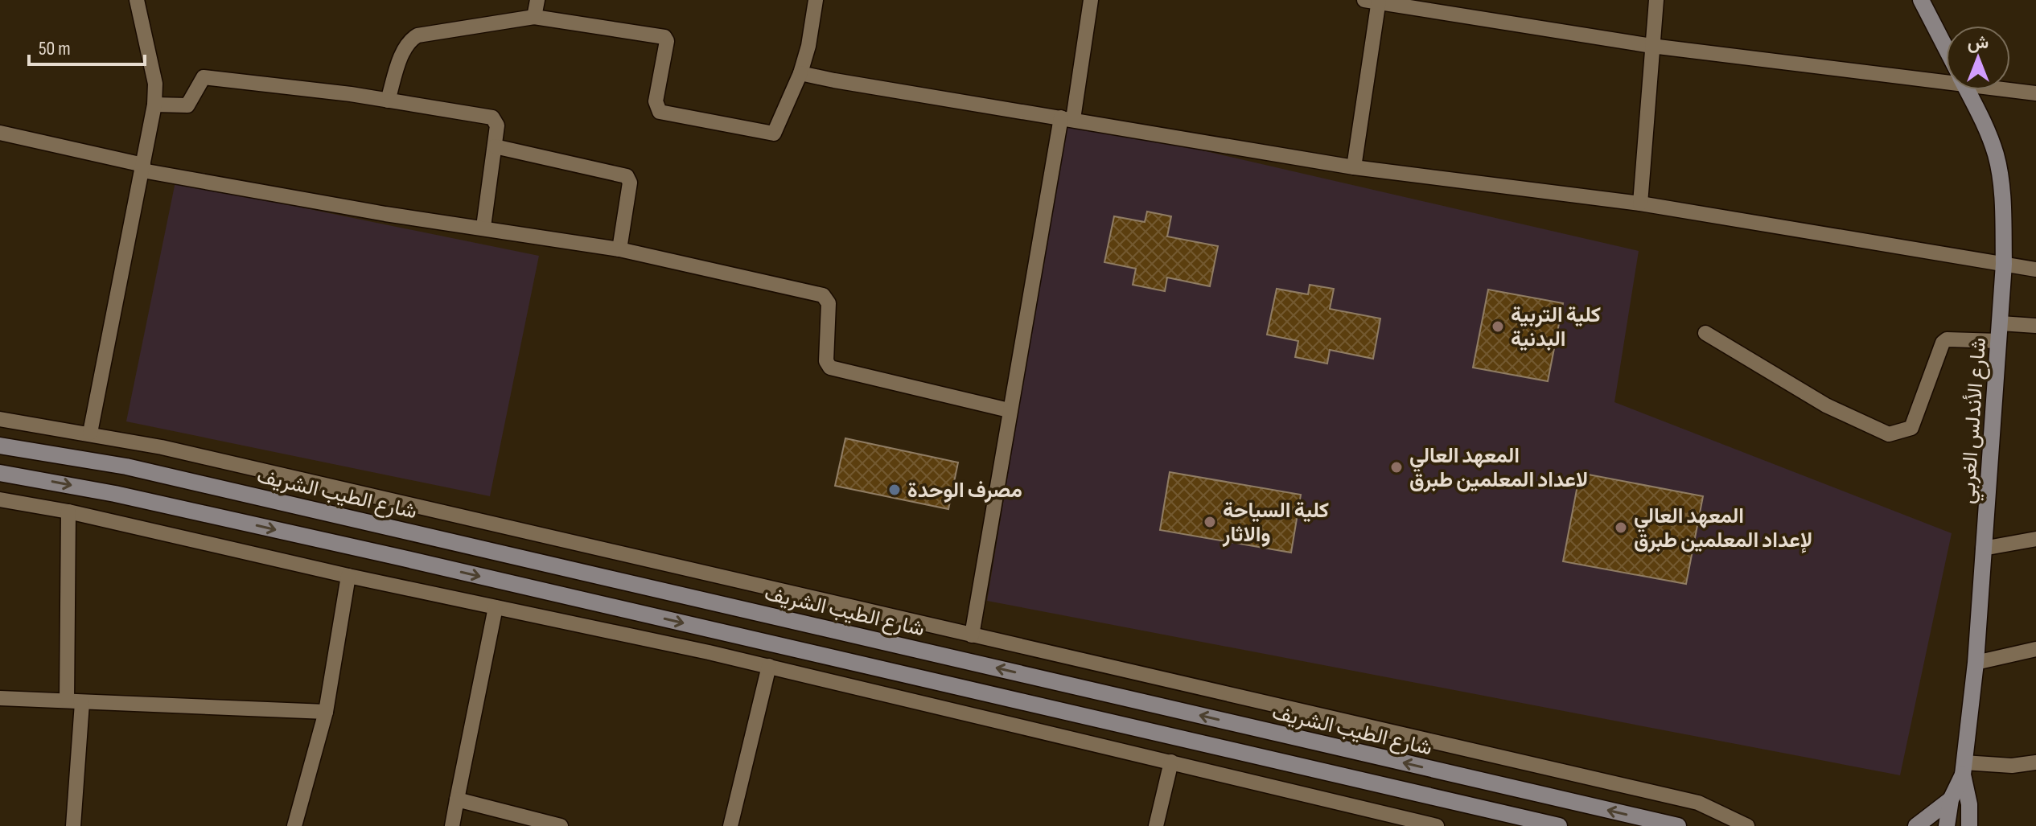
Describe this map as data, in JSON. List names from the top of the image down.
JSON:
{
  "streets": {
    "main road": ["شارع الأندلس الغربي", "شارع الطيب الشريف"]
  },
  "places": [
    "كلية التربية البدنية",
    "المعهد العالي لاعداد المعلمين طبرق",
    "مصرف الوحدة",
    "كلية السياحة والاثار",
    "المعهد العالي لإعداد المعلمين طبرق"
  ],
  "scale_bar": "50 m",
  "north": "top"
}
